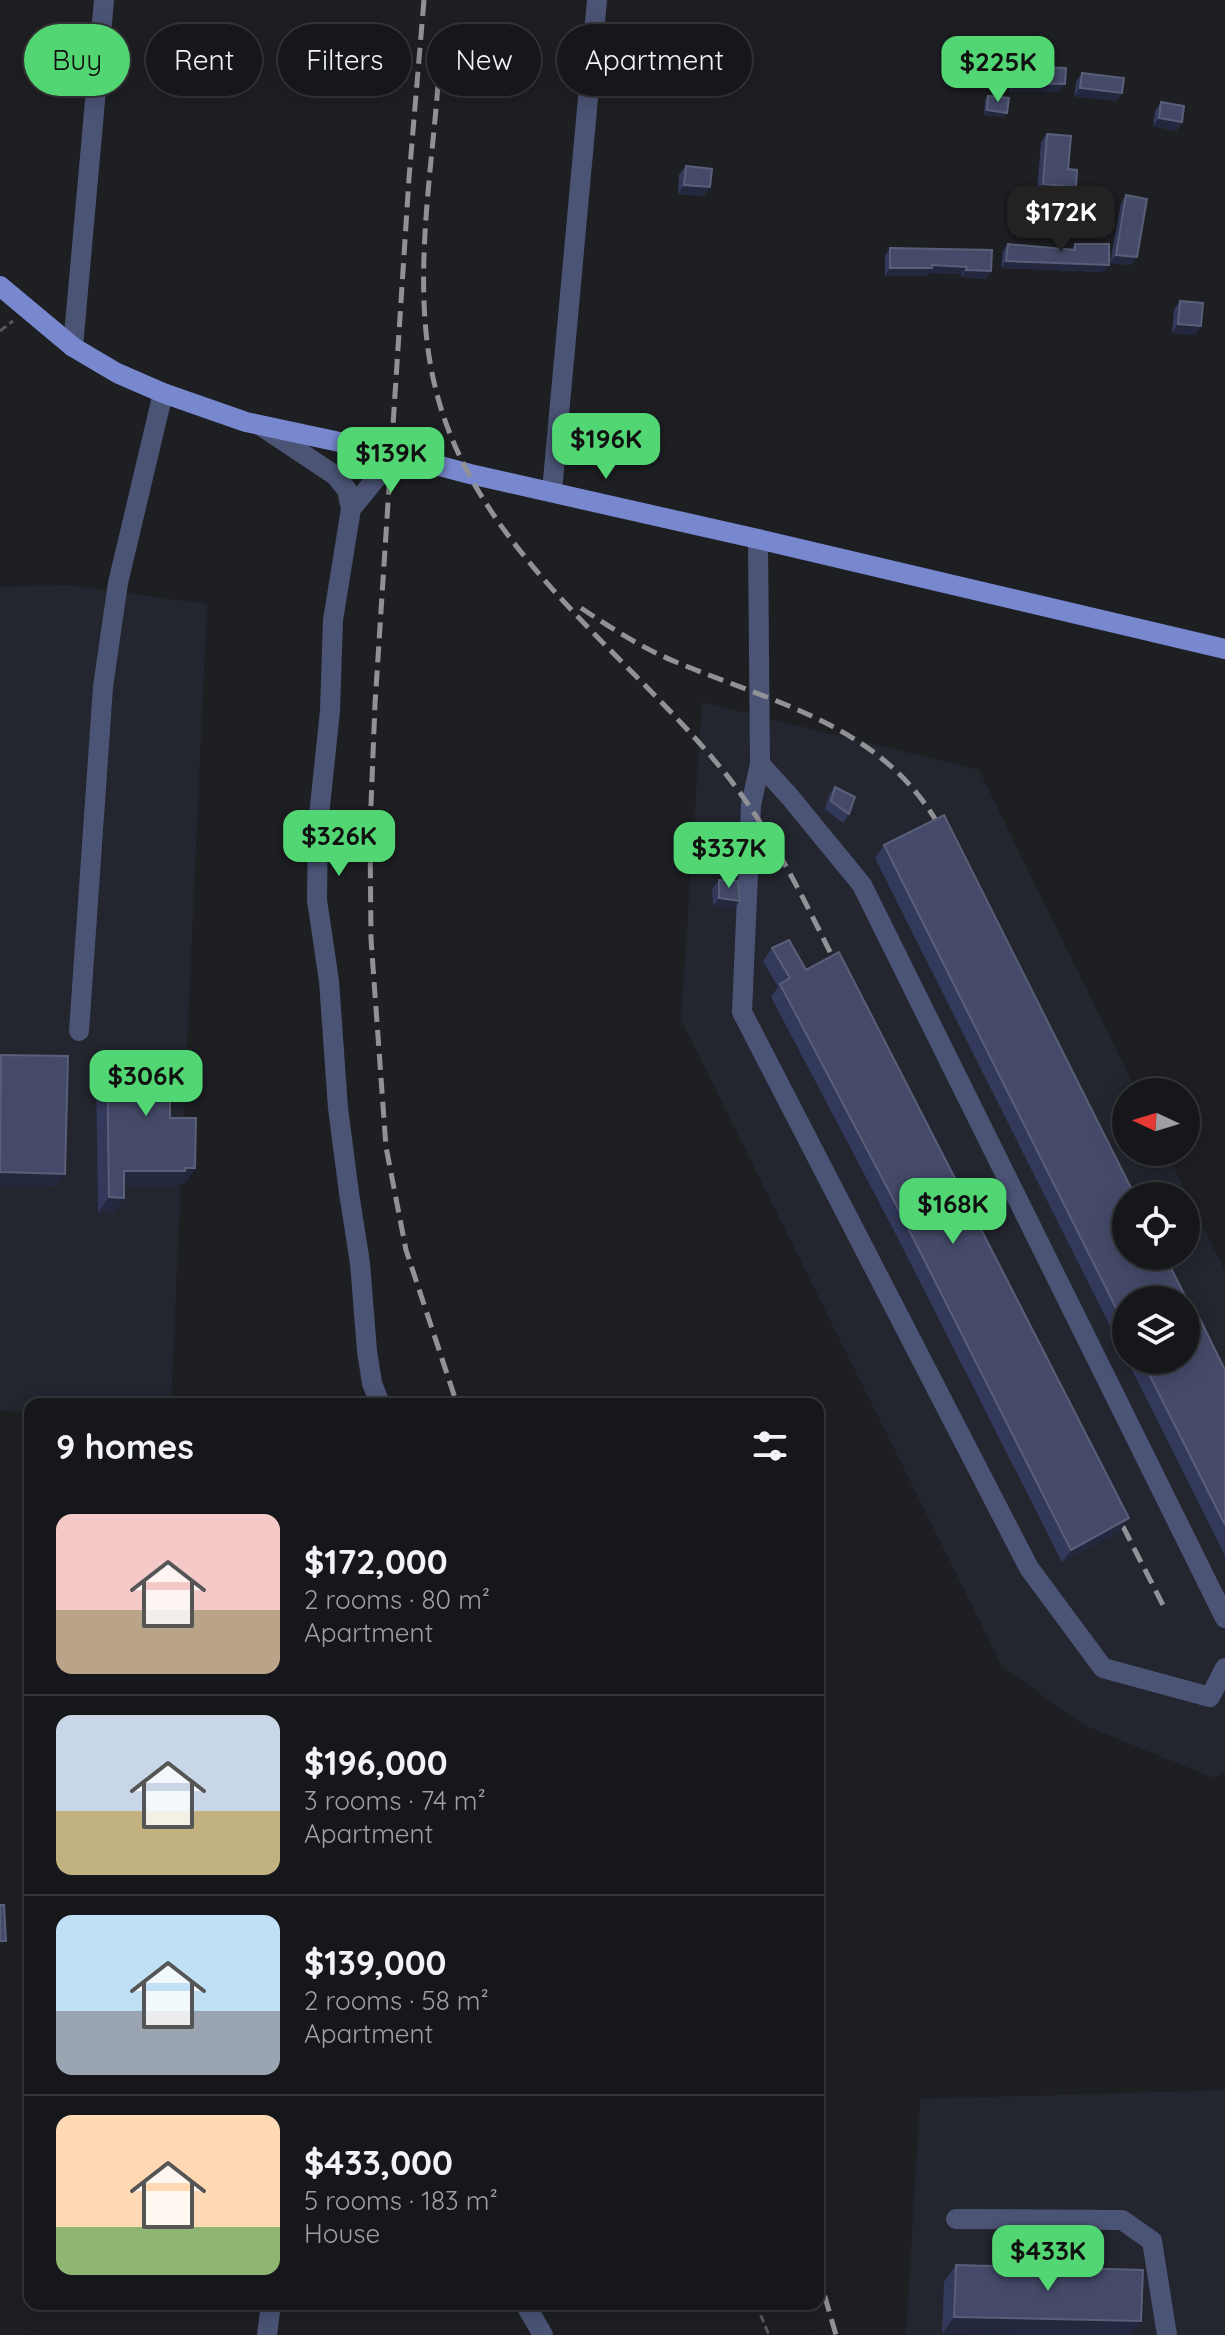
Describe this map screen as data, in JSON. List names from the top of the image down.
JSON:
{
  "north": "left",
  "page": {
    "chip": [
      "Buy",
      "Rent",
      "Filters",
      "New",
      "Apartment"
    ],
    "price": [
      "$225K",
      "$172K",
      "$196K",
      "$139K",
      "$326K",
      "$337K",
      "$306K",
      "$168K",
      "$433K"
    ],
    "heading": "9 homes",
    "list": [
      {
        "name": "$172,000",
        "note": "2 rooms · 80 m² · Apartment"
      },
      {
        "name": "$196,000",
        "note": "3 rooms · 74 m² · Apartment"
      },
      {
        "name": "$139,000",
        "note": "2 rooms · 58 m² · Apartment"
      },
      {
        "name": "$433,000",
        "note": "5 rooms · 183 m² · House"
      }
    ]
  }
}
